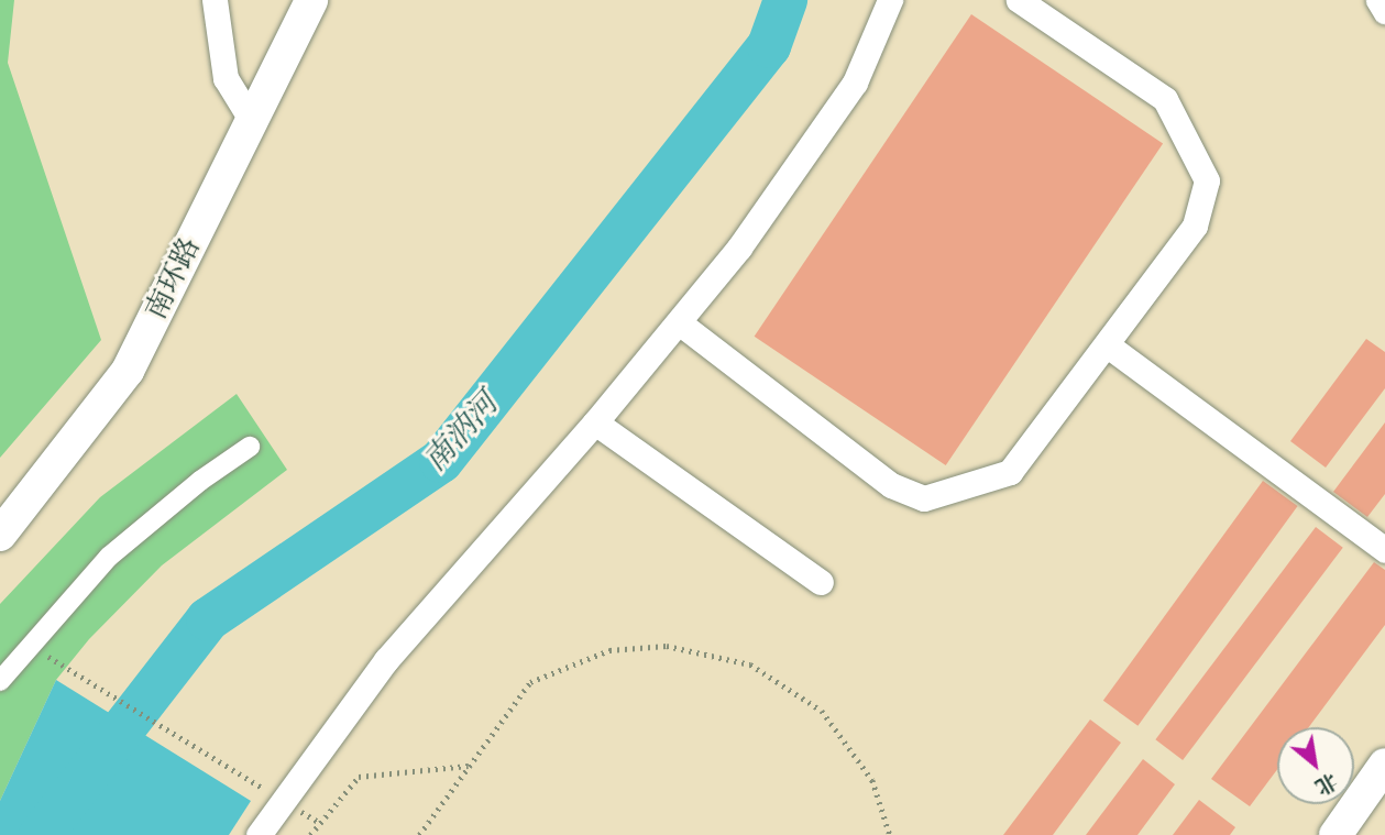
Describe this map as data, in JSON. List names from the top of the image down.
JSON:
{
  "streets": {
    "street": ["南环路"]
  },
  "water": ["南汭河"],
  "north": "bottom right"
}
